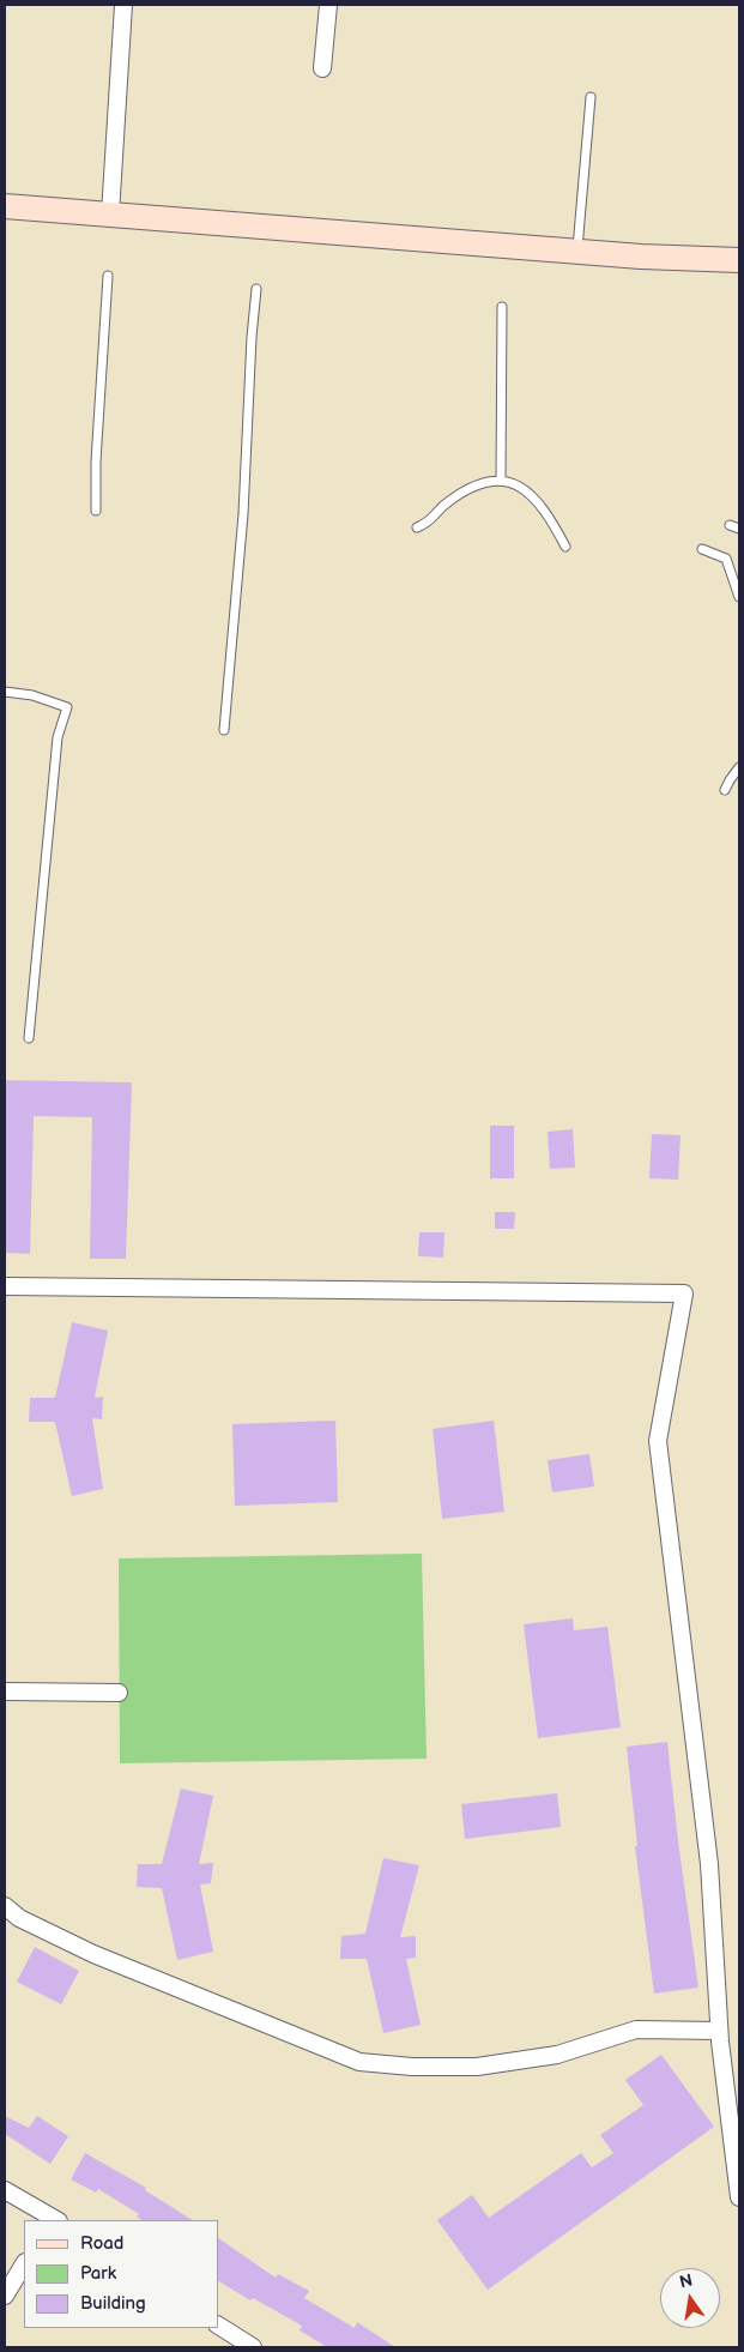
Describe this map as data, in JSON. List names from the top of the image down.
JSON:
{
  "legend": ["Road", "Park", "Building"],
  "north": "top"
}
